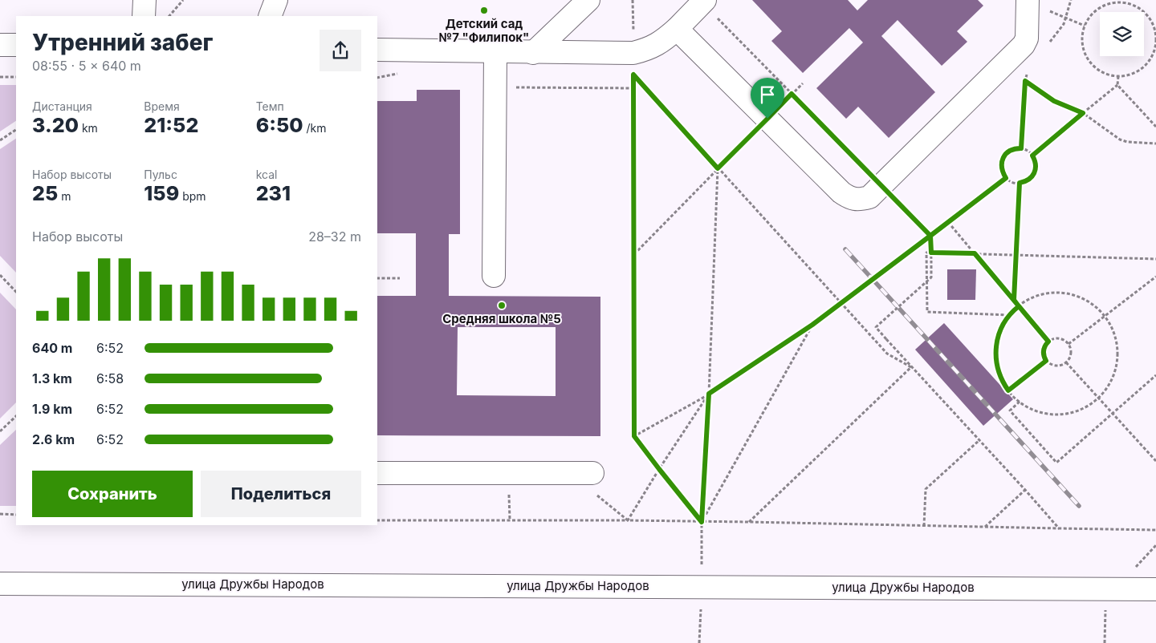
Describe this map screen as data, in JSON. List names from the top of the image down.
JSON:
{
  "streets": {
    "street": ["улица Дружбы Народов"]
  },
  "places": ["Детский сад №7 \"Филипок\"", "Средняя школа №5"],
  "page": {
    "heading": ["Утренний забег", "08:55 · 5 × 640 m"],
    "stats": [
      ["Дистанция", "3.20 km"],
      ["Время", "21:52"],
      ["Темп", "6:50 /km"],
      ["Набор высоты", "25 m"],
      ["Пульс", "159 bpm"],
      ["kcal", "231"]
    ],
    "chart": ["Набор высоты", "28–32 m"],
    "list": [
      {
        "name": "640 m",
        "note": "6:52"
      },
      {
        "name": "1.3 km",
        "note": "6:58"
      },
      {
        "name": "1.9 km",
        "note": "6:52"
      },
      {
        "name": "2.6 km",
        "note": "6:52"
      }
    ],
    "buttons": ["Сохранить", "Поделиться"]
  }
}
